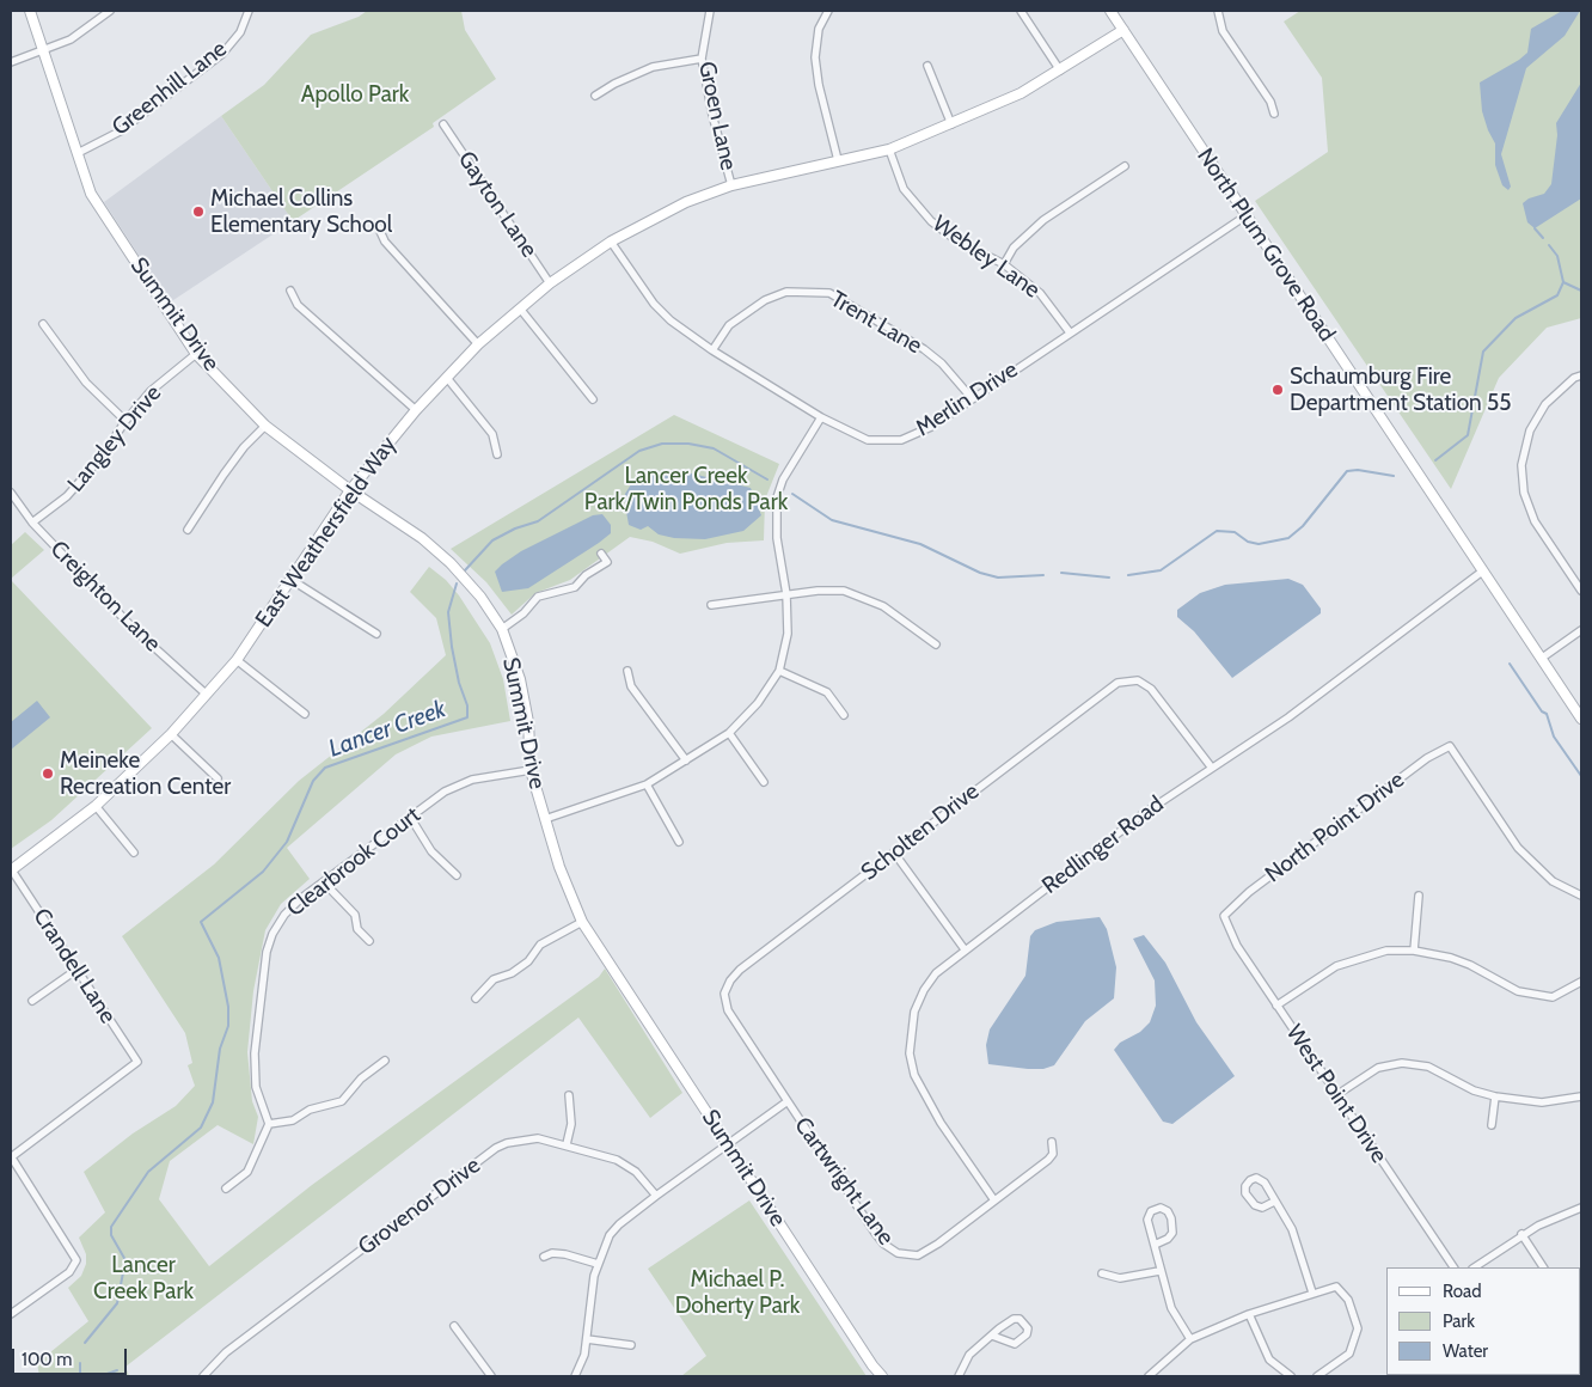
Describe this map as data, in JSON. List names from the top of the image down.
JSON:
{
  "streets": {
    "street": [
      "Greenhill Lane",
      "Groen Lane",
      "Gayton Lane",
      "North Plum Grove Road",
      "Webley Lane",
      "Summit Drive",
      "Trent Lane",
      "Merlin Drive",
      "Langley Drive",
      "East Weathersfield Way",
      "Creighton Lane",
      "North Point Drive",
      "Scholten Drive",
      "Redlinger Road",
      "Clearbrook Court",
      "Crandell Lane",
      "West Point Drive",
      "Cartwright Lane",
      "Grovenor Drive"
    ]
  },
  "crossings": [
    ["Greenhill Lane", "Summit Drive"],
    ["Groen Lane", "East Weathersfield Way"],
    ["Gayton Lane", "East Weathersfield Way"],
    ["North Plum Grove Road", "Merlin Drive"],
    ["North Plum Grove Road", "East Weathersfield Way"],
    ["North Plum Grove Road", "Redlinger Road"],
    ["Webley Lane", "Merlin Drive"],
    ["Webley Lane", "East Weathersfield Way"],
    ["Summit Drive", "Langley Drive"],
    ["Summit Drive", "East Weathersfield Way"],
    ["Summit Drive", "Clearbrook Court"],
    ["Trent Lane", "Merlin Drive"],
    ["Merlin Drive", "East Weathersfield Way"],
    ["Langley Drive", "Creighton Lane"],
    ["East Weathersfield Way", "Creighton Lane"],
    ["East Weathersfield Way", "Crandell Lane"],
    ["North Point Drive", "West Point Drive"],
    ["Scholten Drive", "Redlinger Road"],
    ["Scholten Drive", "Cartwright Lane"],
    ["Redlinger Road", "Cartwright Lane"]
  ],
  "water": ["Lancer Creek"],
  "parks": [
    "Apollo Park",
    "Lancer Creek Park/Twin Ponds Park",
    "Lancer Creek Park",
    "Michael P. Doherty Park"
  ],
  "places": ["Michael Collins Elementary School", "Schaumburg Fire Department Station 55", "Meineke Recreation Center"],
  "legend": ["Road", "Park", "Water"],
  "scale_bar": "100 m"
}
